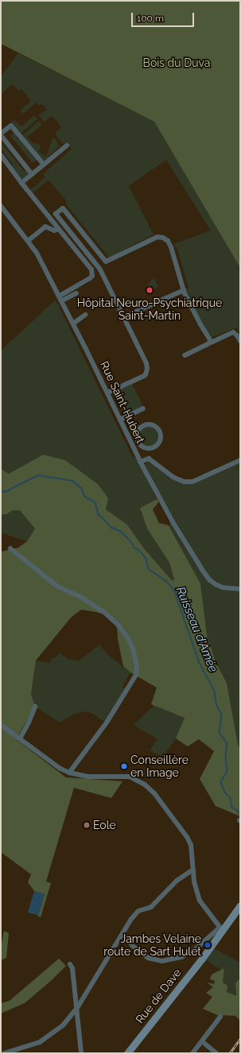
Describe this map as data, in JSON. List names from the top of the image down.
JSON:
{
  "streets": {
    "main road": ["Rue de Dave"],
    "street": ["Rue Saint-Hubert"]
  },
  "water": ["Ruisseau d'Amée"],
  "parks": ["Bois du Duva"],
  "places": [
    "Hôpital Neuro-Psychiatrique Saint-Martin",
    "Conseillère en Image",
    "Eole",
    "Jambes Velaine route de Sart Hulet"
  ],
  "scale_bar": "100 m"
}
